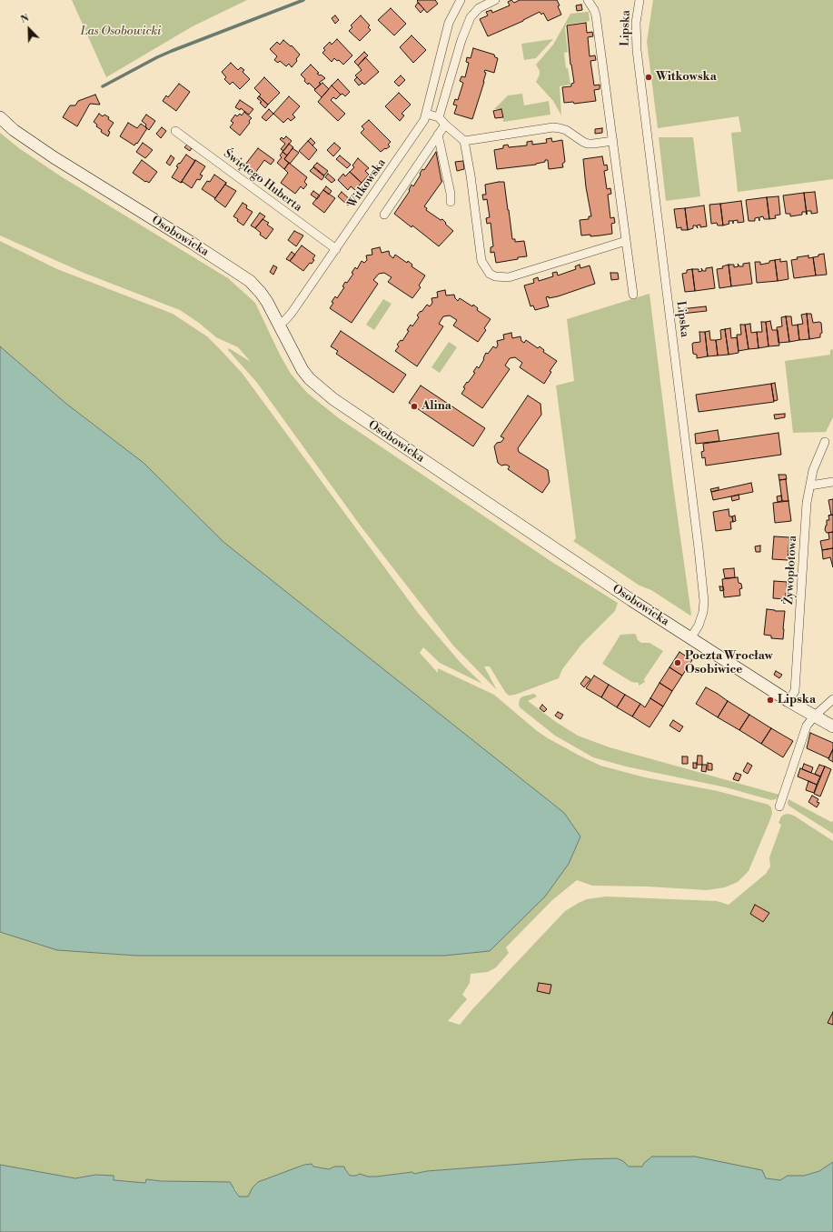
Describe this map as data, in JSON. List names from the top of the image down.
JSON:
{
  "streets": {
    "street": [
      "Lipska",
      "Świętego Huberta",
      "Witkowska",
      "Osobowicka",
      "Żywopłotowa"
    ]
  },
  "crossings": [
    ["Lipska", "Osobowicka"],
    ["Świętego Huberta", "Witkowska"],
    ["Witkowska", "Osobowicka"],
    ["Osobowicka", "Żywopłotowa"]
  ],
  "parks": ["Las Osobowicki"],
  "places": [
    "Witkowska",
    "Alina",
    "Poczta Wrocław Osobiwice",
    "Lipska"
  ],
  "north": "top left"
}
